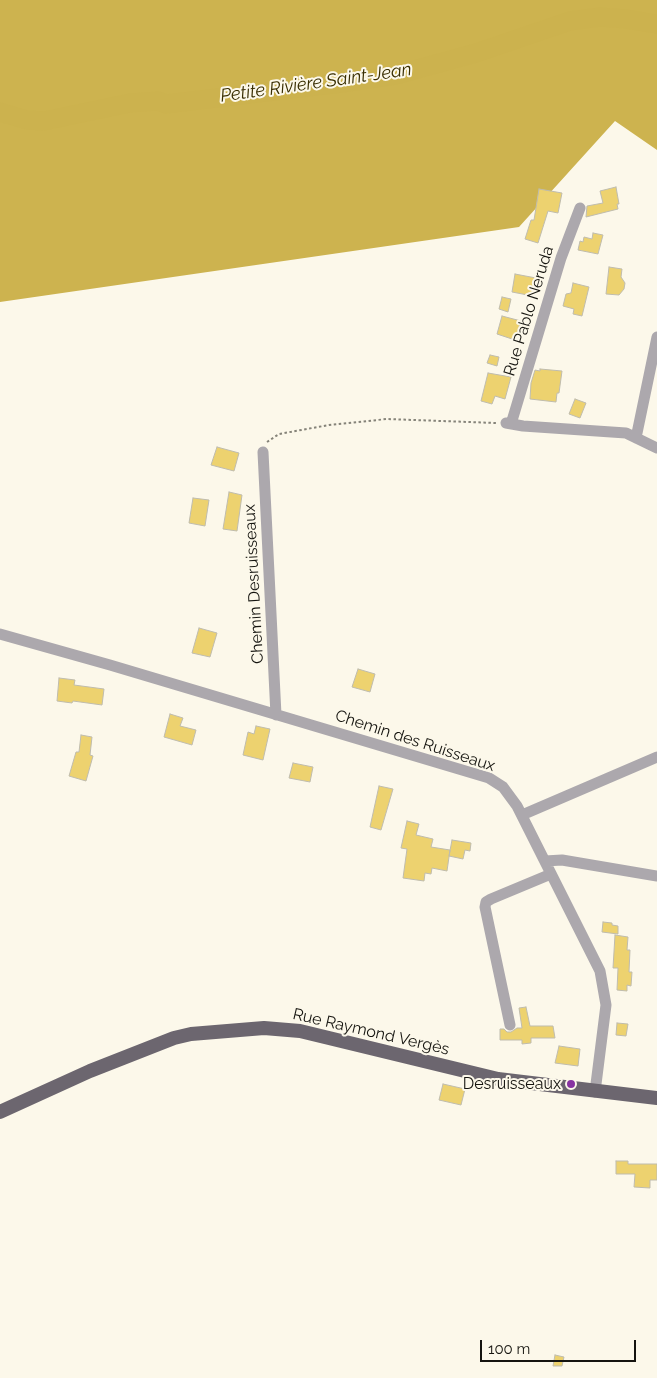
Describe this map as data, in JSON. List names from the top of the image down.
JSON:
{
  "streets": {
    "main road": ["Rue Raymond Vergès"],
    "street": ["Rue Pablo Neruda", "Chemin Desruisseaux", "Chemin des Ruisseaux"]
  },
  "crossings": [
    ["Chemin Desruisseaux", "Chemin des Ruisseaux"],
    ["Chemin des Ruisseaux", "Rue Raymond Vergès"]
  ],
  "water": ["Petite Rivière Saint-Jean"],
  "places": ["Desruisseaux"],
  "scale_bar": "100 m"
}
